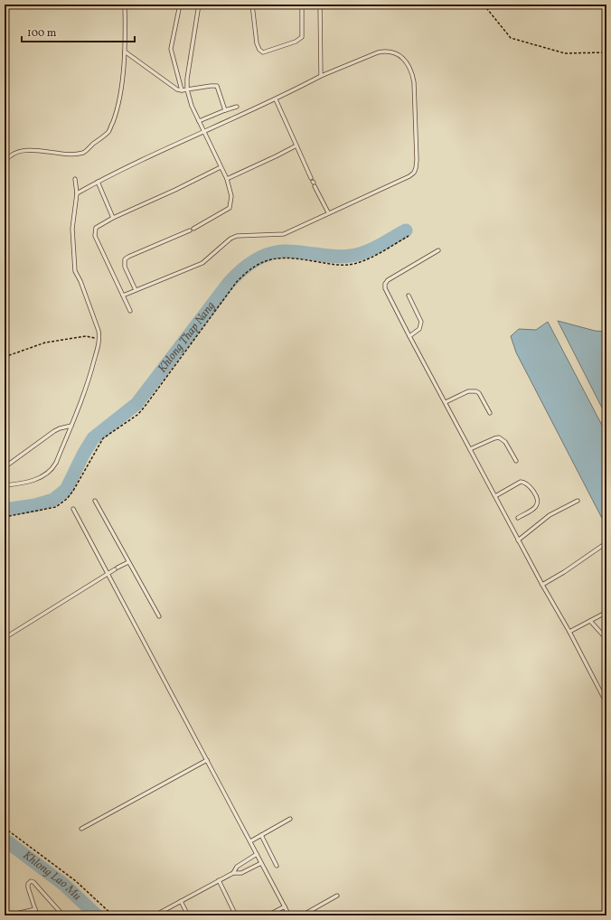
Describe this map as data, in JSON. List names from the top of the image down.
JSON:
{
  "water": ["Khlong Thap Nang", "Khlong Lao Mu"],
  "scale_bar": "100 m"
}
